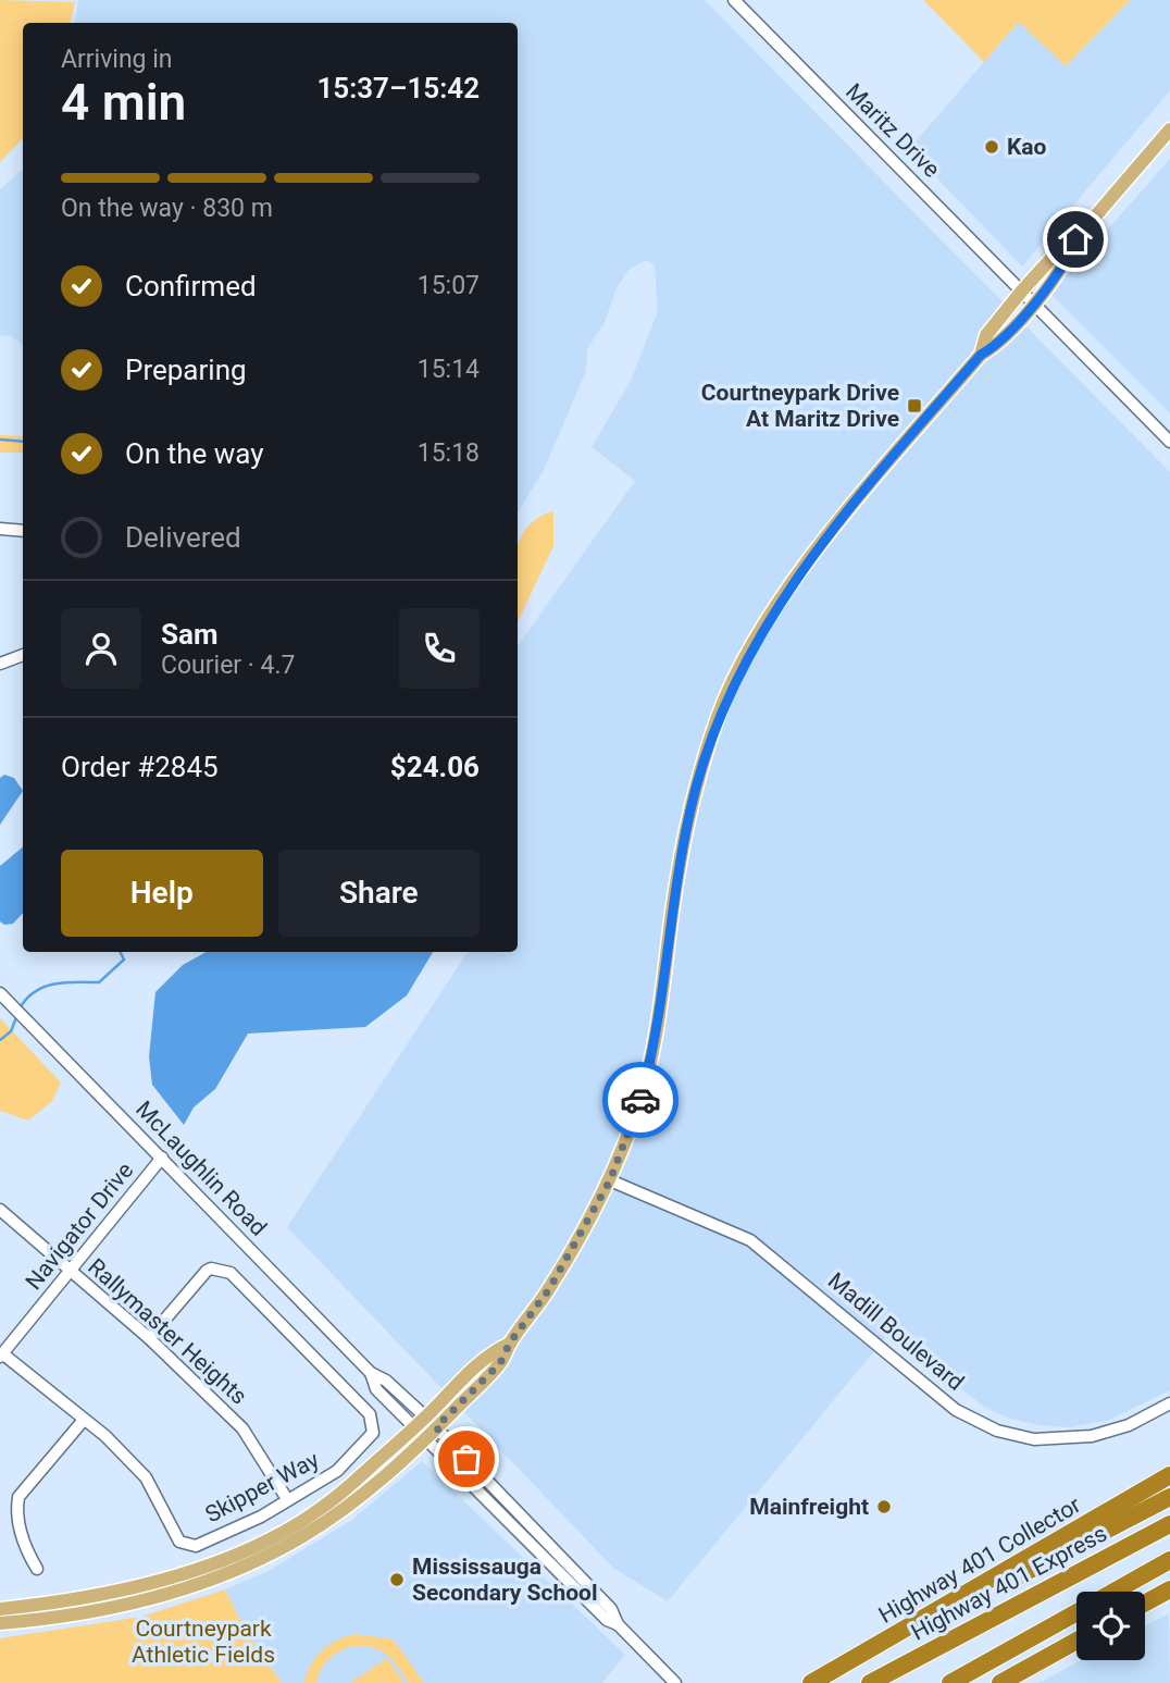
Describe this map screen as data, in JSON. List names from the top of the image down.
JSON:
{
  "streets": {
    "highway": ["Highway 401 Collector", "Highway 401 Express"],
    "street": [
      "Maritz Drive",
      "McLaughlin Road",
      "Navigator Drive",
      "Rallymaster Heights",
      "Madill Boulevard",
      "Skipper Way"
    ]
  },
  "crossings": [
    ["McLaughlin Road", "Navigator Drive"],
    ["Navigator Drive", "Rallymaster Heights"],
    ["Navigator Drive", "Skipper Way"],
    ["Rallymaster Heights", "Skipper Way"]
  ],
  "parks": ["Courtneypark Athletic Fields"],
  "places": {
    "other": ["Kao", "Mainfreight", "Mississauga Secondary School"],
    "transit": ["Courtneypark Drive At Maritz Drive"]
  },
  "page": {
    "heading": ["4 min", "Arriving in", "15:37–15:42"],
    "panel": [
      "Sam",
      "Courier · 4.7",
      "Order #2845",
      "$24.06"
    ],
    "bar": "On the way · 830 m",
    "list": [
      ["Confirmed", "15:07"],
      ["Preparing", "15:14"],
      ["On the way", "15:18"],
      "Delivered"
    ],
    "buttons": ["Help", "Share"]
  }
}
